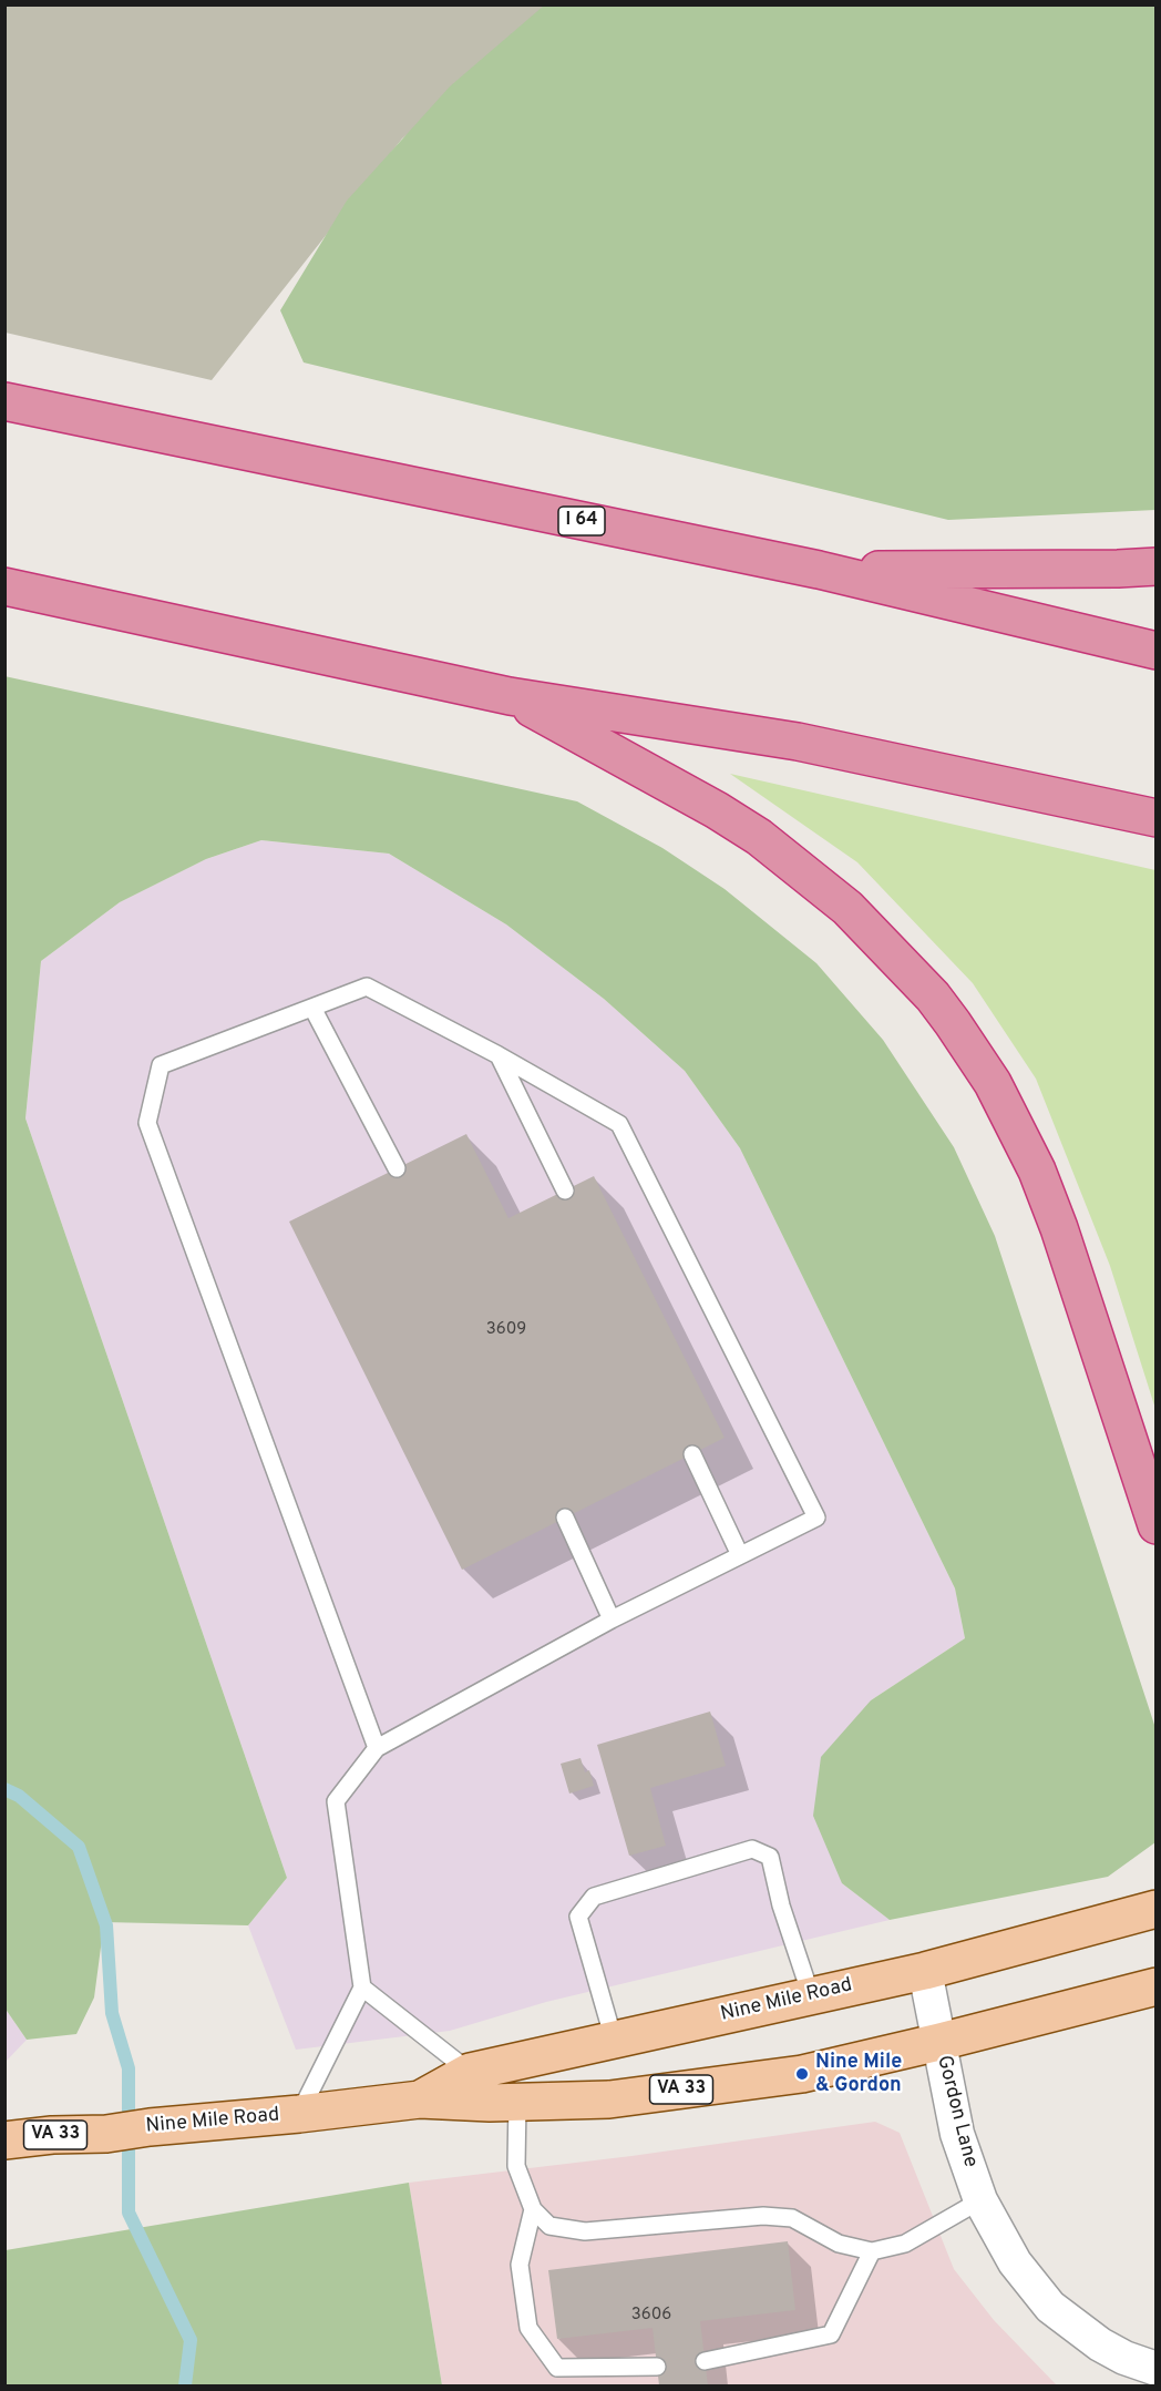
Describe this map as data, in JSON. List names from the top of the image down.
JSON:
{
  "streets": {
    "highway": ["I 64"],
    "main road": ["Nine Mile Road", "VA 33"],
    "street": ["Gordon Lane"]
  },
  "crossings": [
    ["Nine Mile Road", "Gordon Lane"]
  ],
  "places": ["Nine Mile & Gordon"],
  "house_numbers": ["3609", "3606"]
}
